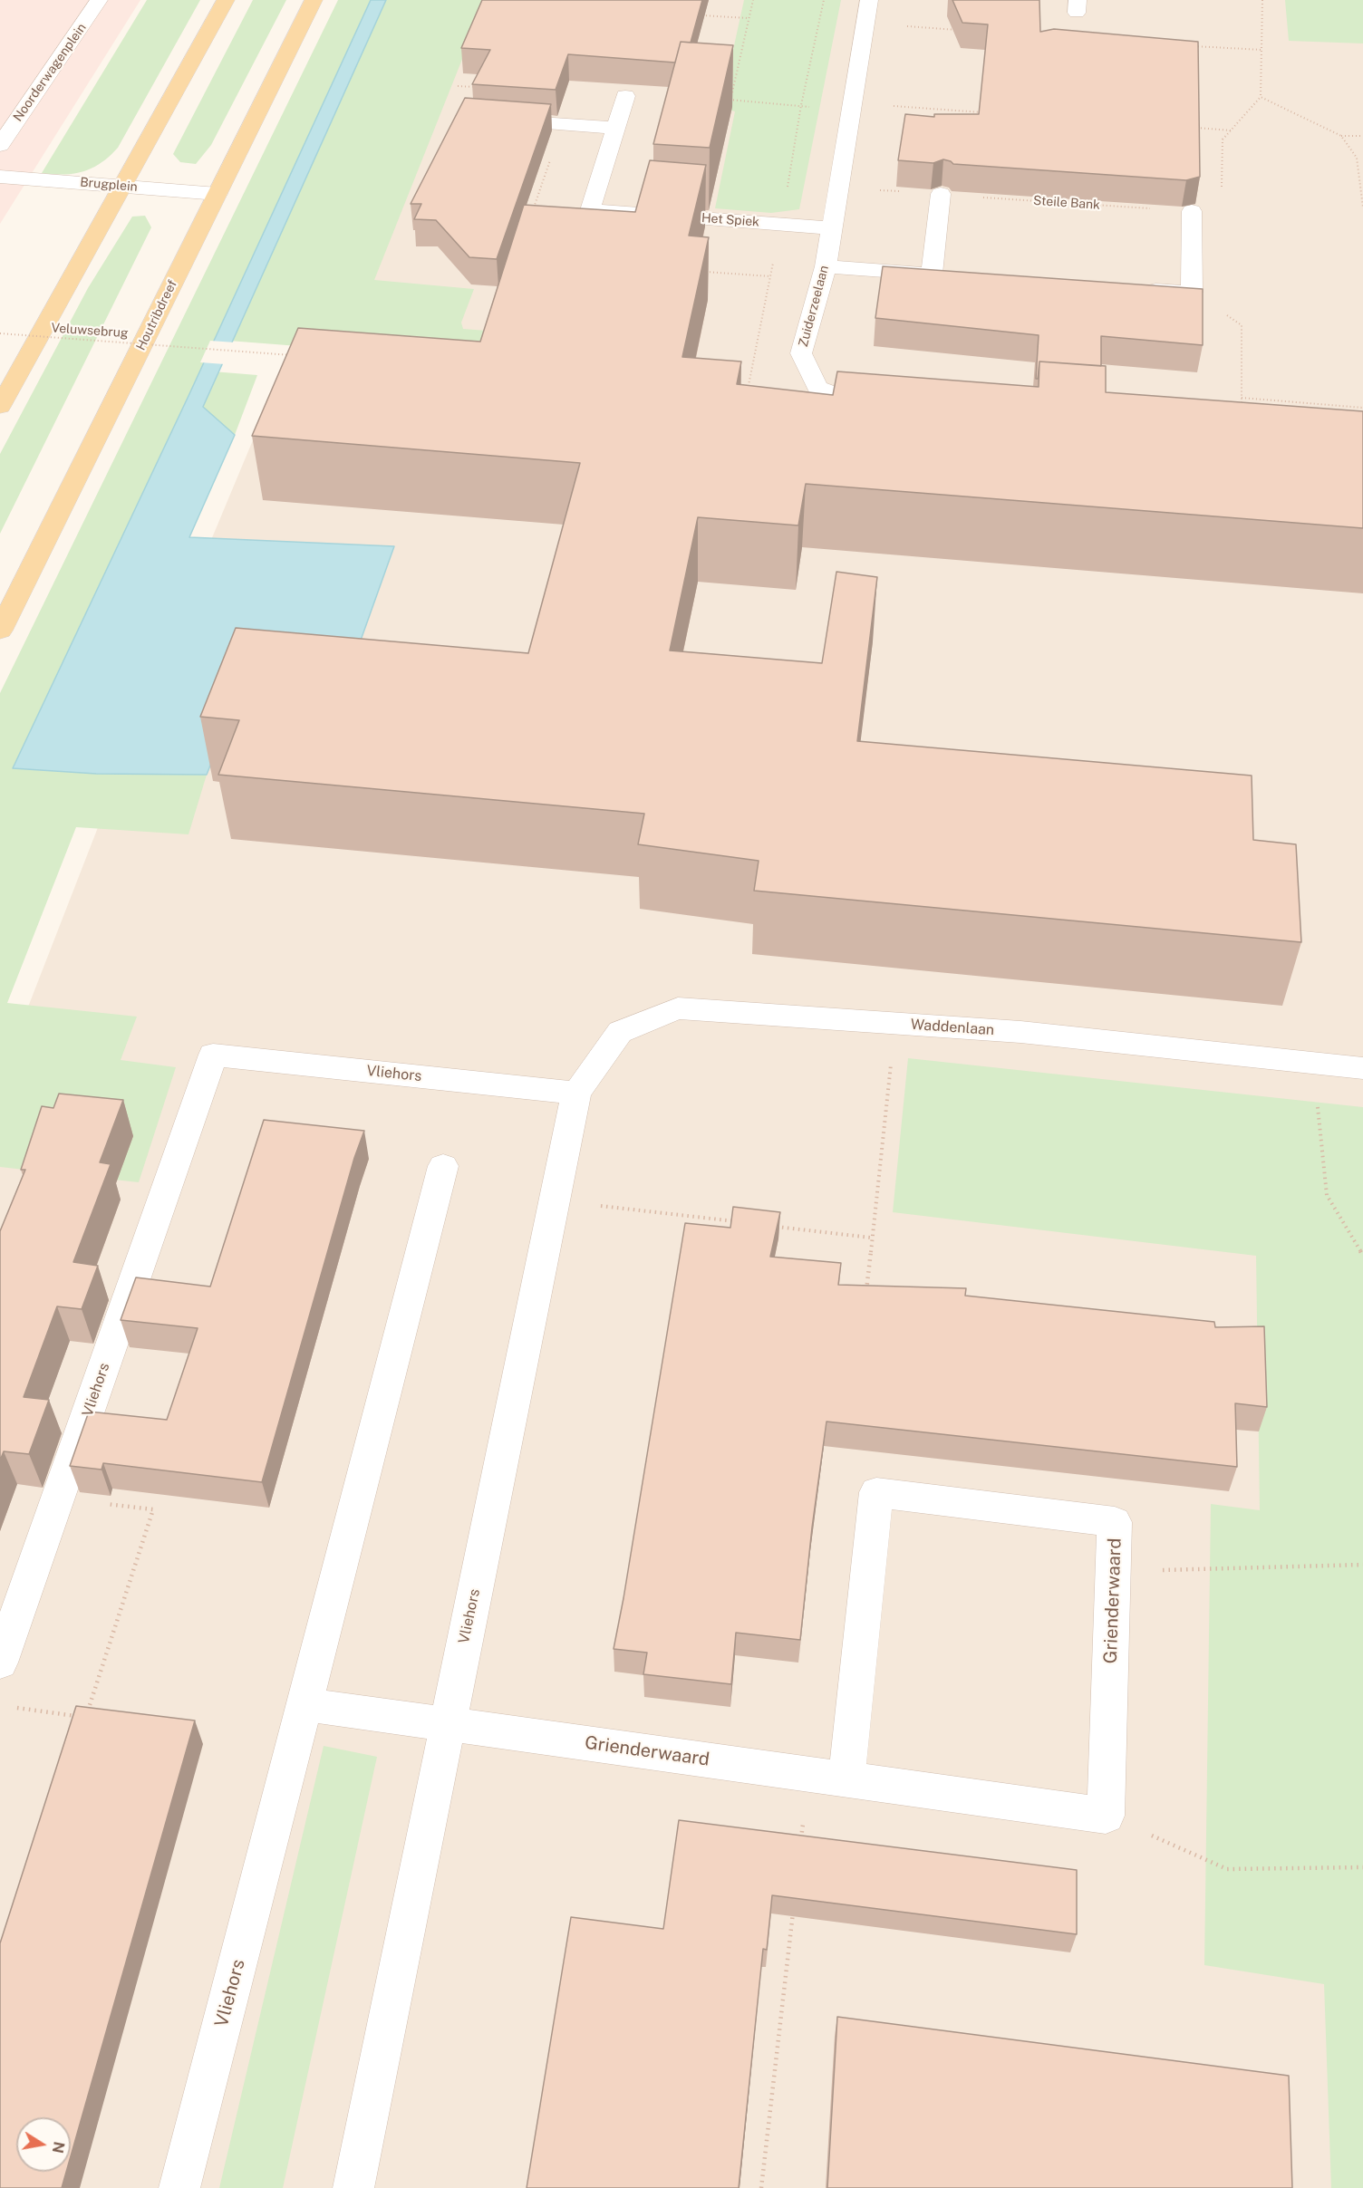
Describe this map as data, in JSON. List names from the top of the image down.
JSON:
{
  "streets": {
    "main road": ["Houtribdreef"],
    "street": [
      "Noorderwagenplein",
      "Brugplein",
      "Het Spiek",
      "Zuiderzeelaan",
      "Waddenlaan",
      "Vliehors",
      "Grienderwaard"
    ],
    "path": ["Steile Bank", "Veluwsebrug"]
  },
  "crossings": [
    ["Brugplein", "Houtribdreef"],
    ["Steile Bank", "Zuiderzeelaan"],
    ["Het Spiek", "Zuiderzeelaan"],
    ["Waddenlaan", "Vliehors"],
    ["Vliehors", "Grienderwaard"]
  ],
  "north": "right"
}
